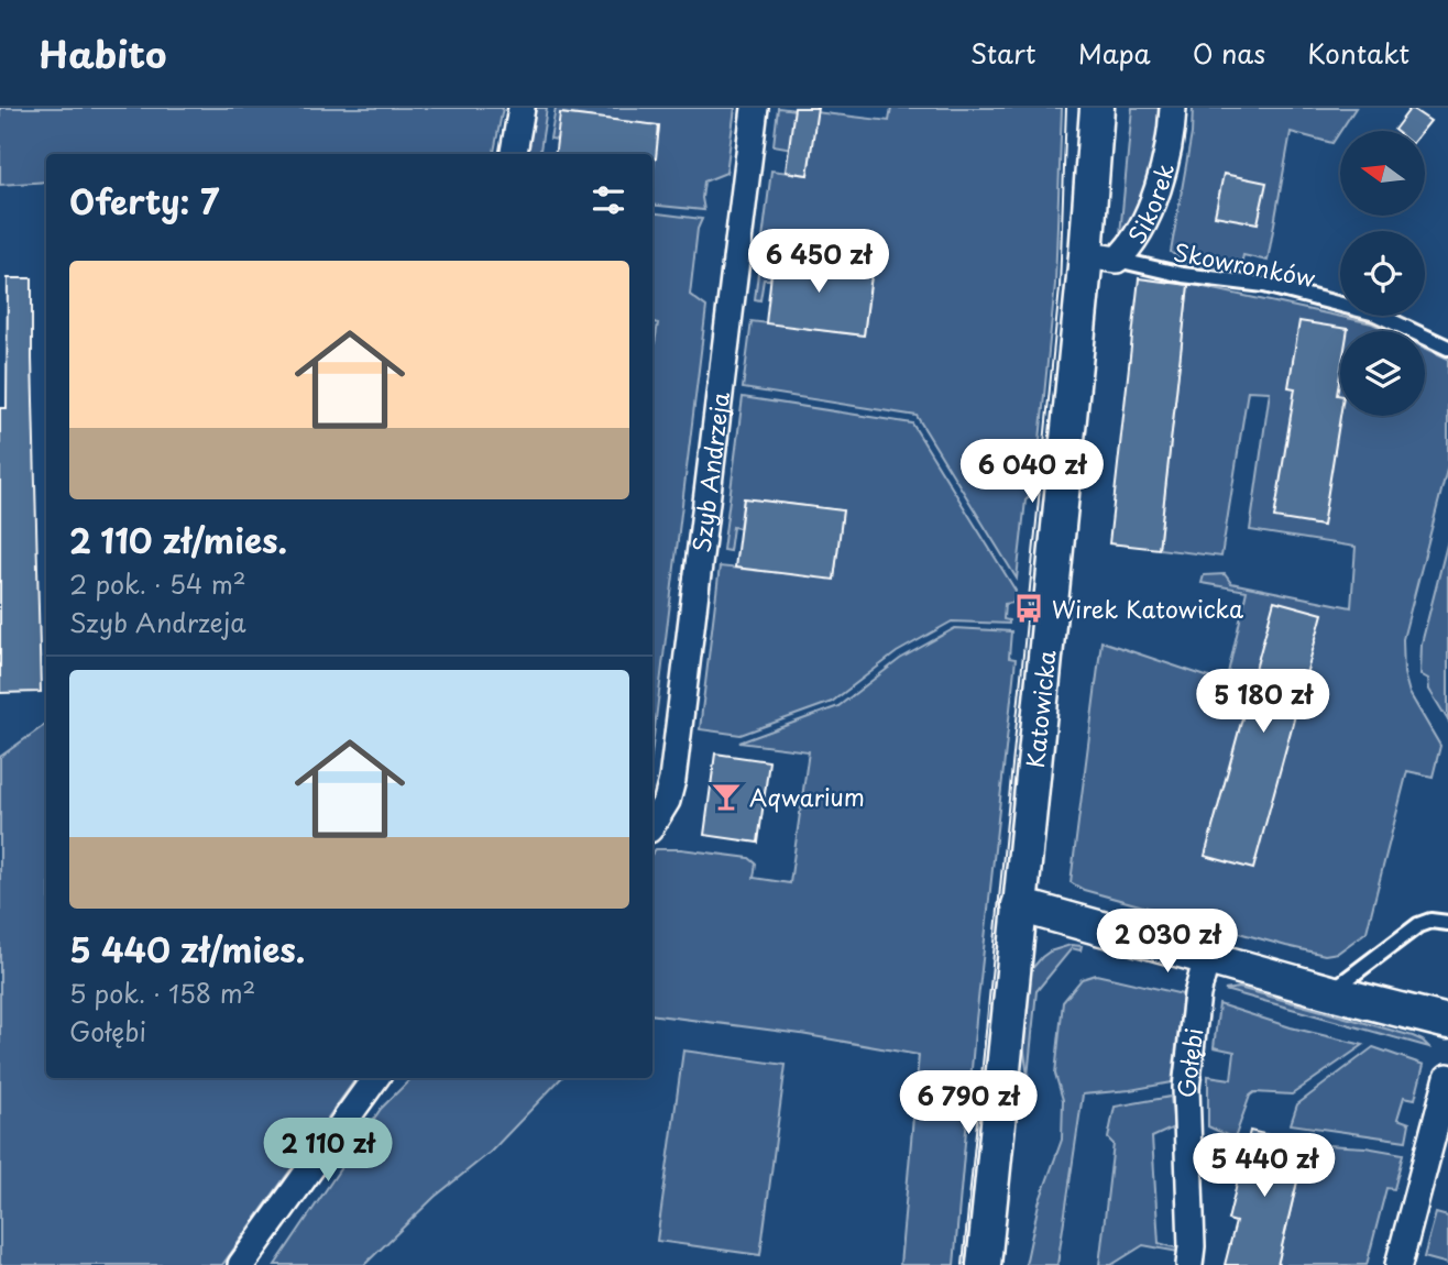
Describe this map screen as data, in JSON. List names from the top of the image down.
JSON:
{
  "streets": {
    "street": [
      "Sikorek",
      "Szyb Andrzeja",
      "Katowicka",
      "Gołębi"
    ],
    "lane": ["Skowronków"]
  },
  "crossings": [
    ["Sikorek", "Skowronków"],
    ["Sikorek", "Katowicka"],
    ["Skowronków", "Katowicka"]
  ],
  "places": {
    "bus stop": ["Wirek Katowicka"],
    "bar": ["Aqwarium"]
  },
  "north": "left",
  "page": {
    "header": "Habito",
    "nav": [
      "Start",
      "Mapa",
      "O nas",
      "Kontakt"
    ],
    "heading": "Oferty: 7",
    "price": [
      "6 450 zł",
      "6 040 zł",
      "5 180 zł",
      "2 030 zł",
      "6 790 zł",
      "2 110 zł",
      "5 440 zł"
    ],
    "list": [
      {
        "name": "2 110 zł/mies.",
        "note": "2 pok. · 54 m² · Szyb Andrzeja"
      },
      {
        "name": "5 440 zł/mies.",
        "note": "5 pok. · 158 m² · Gołębi"
      }
    ]
  }
}
